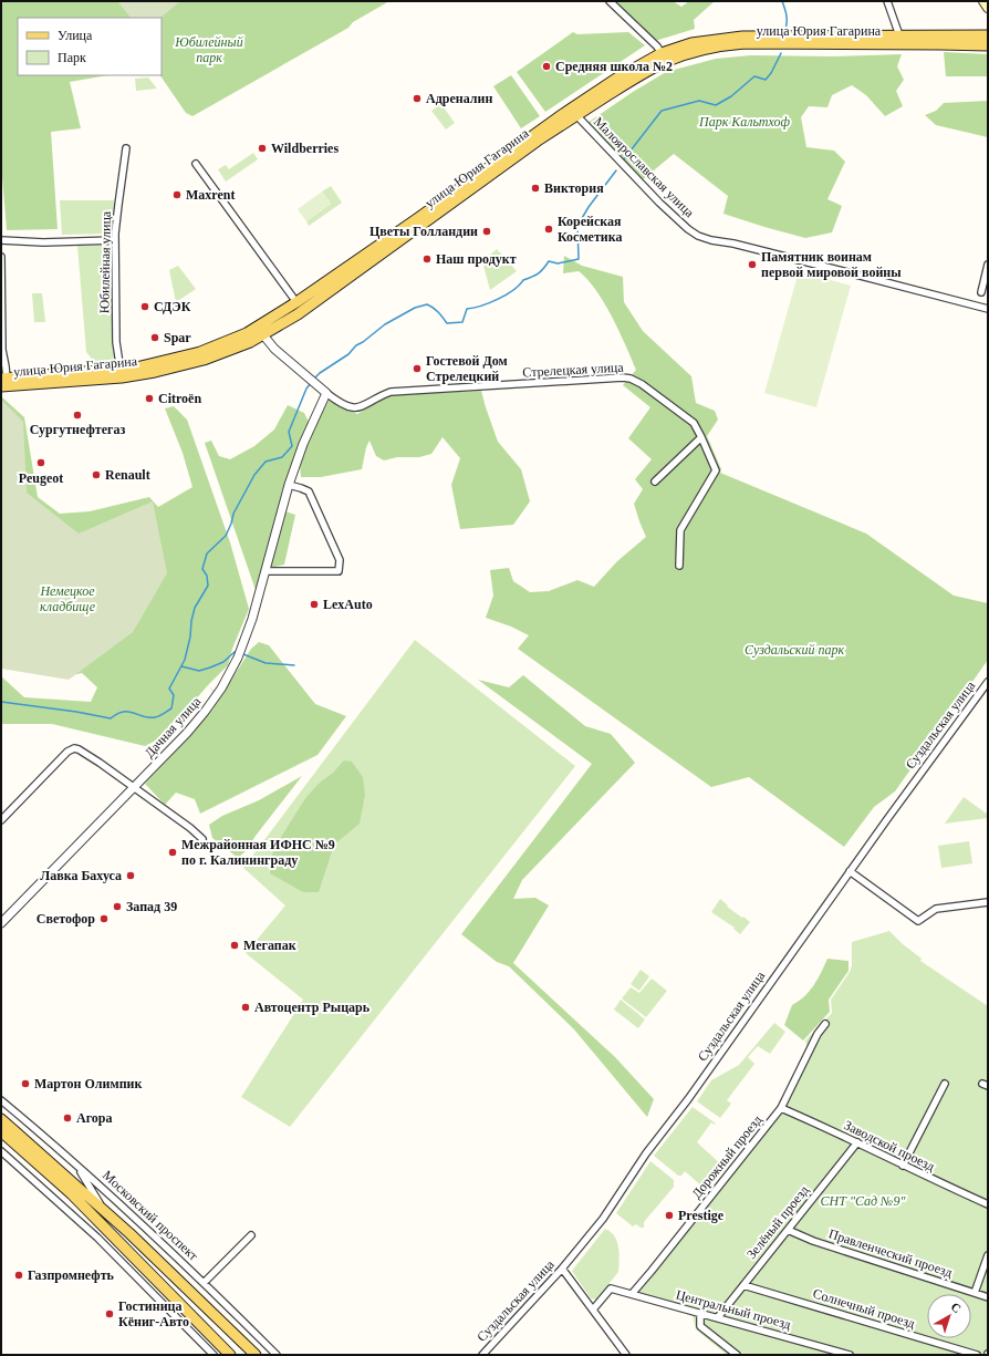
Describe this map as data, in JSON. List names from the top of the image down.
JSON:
{
  "streets": {
    "main road": ["улица Юрия Гагарина", "Московский проспект"],
    "street": [
      "Малоярославская улица",
      "Юбилейная улица",
      "Стрелецкая улица",
      "Суздальская улица",
      "Дачная улица",
      "Заводской проезд",
      "Дорожный проезд",
      "Зелёный проезд",
      "Правленческий проезд",
      "Солнечный проезд",
      "Центральный проезд"
    ]
  },
  "crossings": [
    ["улица Юрия Гагарина", "Малоярославская улица"],
    ["улица Юрия Гагарина", "Юбилейная улица"],
    ["улица Юрия Гагарина", "Стрелецкая улица"],
    ["Заводской проезд", "Дорожный проезд"],
    ["Заводской проезд", "Зелёный проезд"],
    ["Дорожный проезд", "Центральный проезд"],
    ["Зелёный проезд", "Правленческий проезд"],
    ["Зелёный проезд", "Солнечный проезд"],
    ["Зелёный проезд", "Центральный проезд"]
  ],
  "parks": [
    "Юбилейный парк",
    "Парк Кальтхоф",
    "Немецкое кладбище",
    "Суздальский парк",
    "СНТ \"Сад №9\""
  ],
  "places": [
    "Средняя школа №2",
    "Адреналин",
    "Wildberries",
    "Виктория",
    "Maxrent",
    "Корейская Косметика",
    "Цветы Голландии",
    "Наш продукт",
    "Памятник воинам первой мировой войны",
    "СДЭК",
    "Spar",
    "Гостевой Дом Стрелецкий",
    "Citroën",
    "Сургутнефтегаз",
    "Peugeot",
    "Renault",
    "LexAuto",
    "Межрайонная ИФНС №9 по г. Калининграду",
    "Лавка Бахуса",
    "Запад 39",
    "Светофор",
    "Мегапак",
    "Автоцентр Рыцарь",
    "Мартон Олимпик",
    "Агора",
    "Prestige",
    "Газпромнефть",
    "Гостиница Кёниг-Авто"
  ],
  "legend": ["Улица", "Парк"],
  "north": "top right"
}
